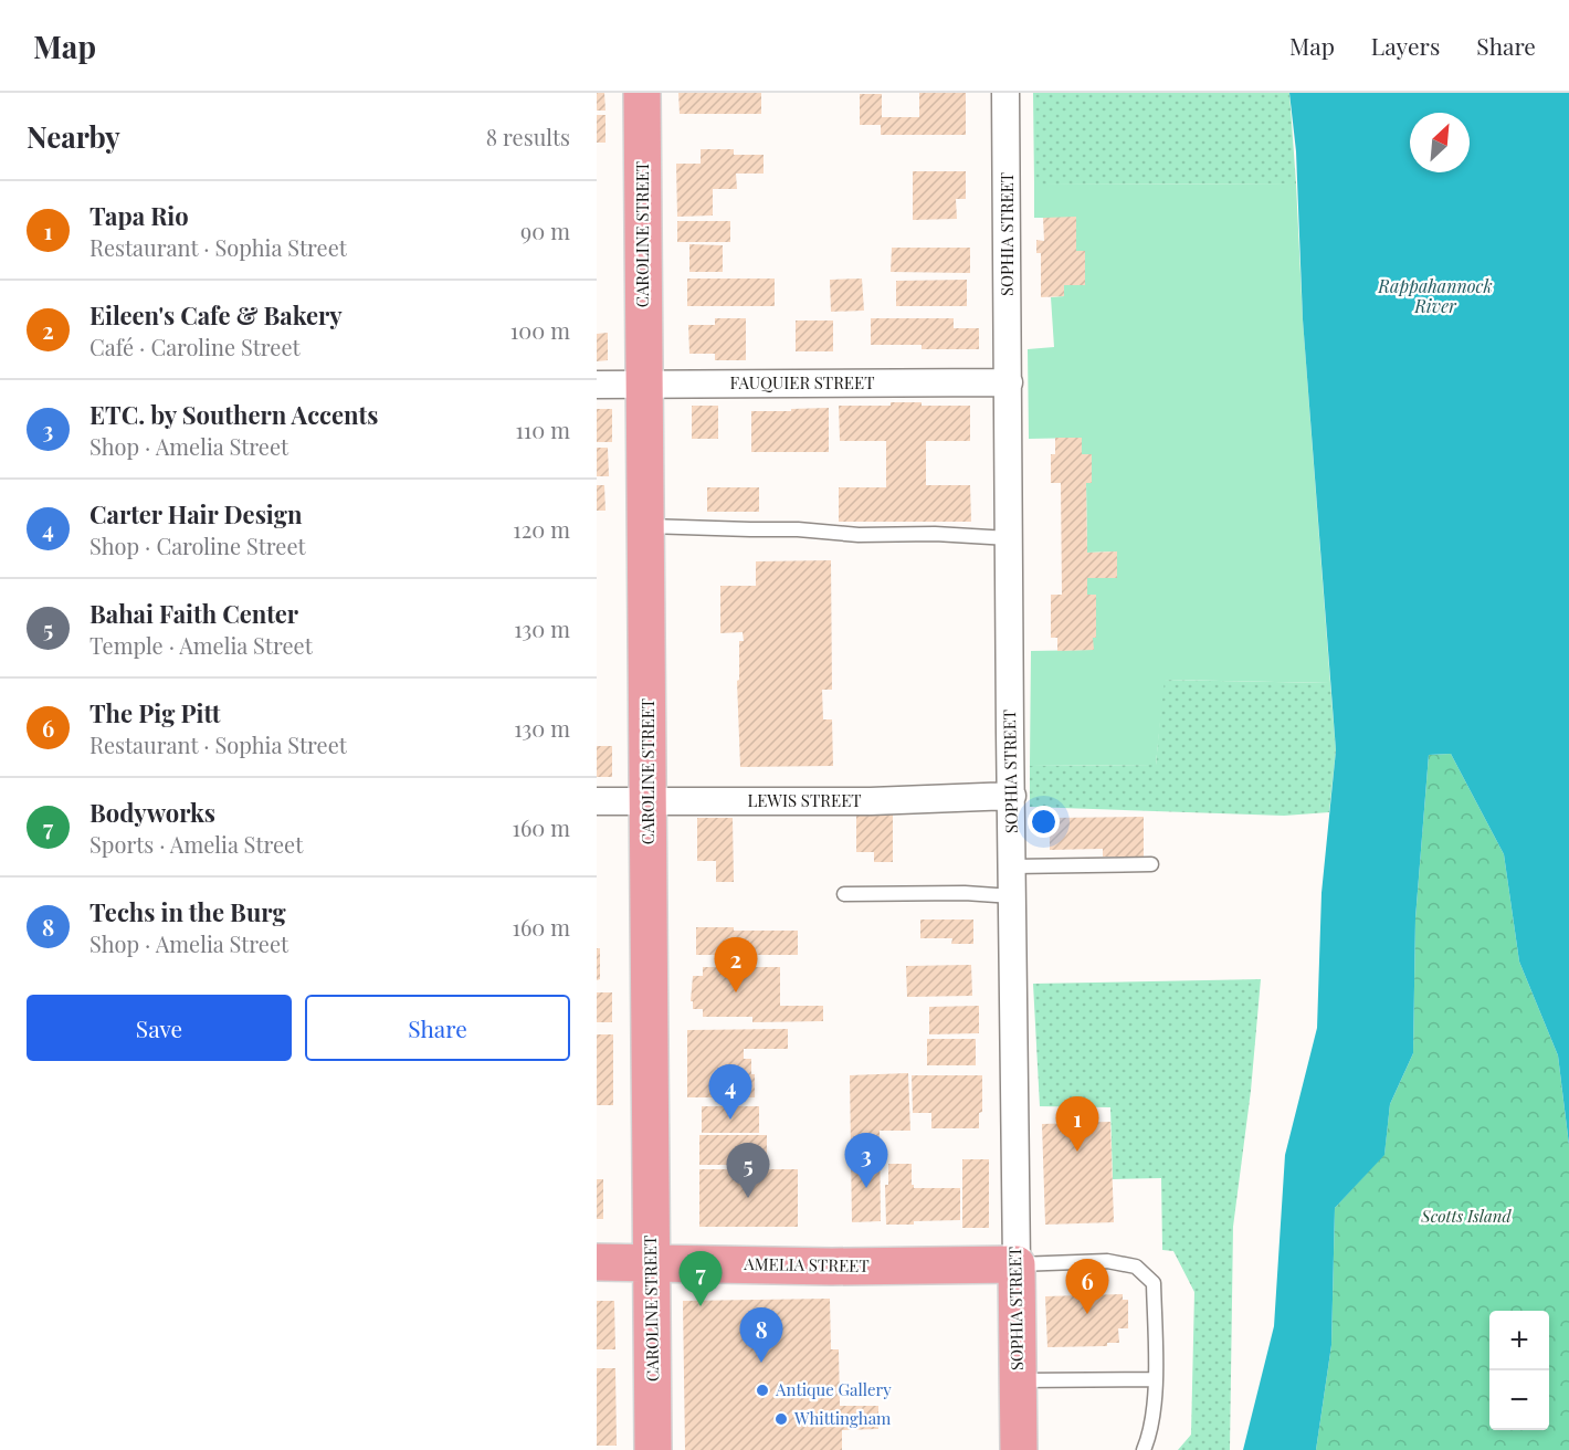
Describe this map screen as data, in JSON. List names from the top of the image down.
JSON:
{
  "streets": {
    "main road": ["CAROLINE STREET", "SOPHIA STREET", "AMELIA STREET"],
    "street": ["FAUQUIER STREET", "LEWIS STREET"]
  },
  "crossings": [
    ["CAROLINE STREET", "FAUQUIER STREET"],
    ["CAROLINE STREET", "LEWIS STREET"],
    ["CAROLINE STREET", "AMELIA STREET"],
    ["SOPHIA STREET", "FAUQUIER STREET"],
    ["SOPHIA STREET", "LEWIS STREET"],
    ["SOPHIA STREET", "AMELIA STREET"]
  ],
  "water": ["Rappahannock River"],
  "parks": ["Scotts Island"],
  "places": ["Antique Gallery", "Whittingham"],
  "north": "top right",
  "page": {
    "header": "Map",
    "nav": ["Map", "Layers", "Share"],
    "heading": ["Nearby", "8 results"],
    "list": [
      {
        "mark": "1",
        "name": "Tapa Rio",
        "note": "Restaurant · Sophia Street",
        "value": "90 m"
      },
      {
        "mark": "2",
        "name": "Eileen's Cafe & Bakery",
        "note": "Café · Caroline Street",
        "value": "100 m"
      },
      {
        "mark": "3",
        "name": "ETC. by Southern Accents",
        "note": "Shop · Amelia Street",
        "value": "110 m"
      },
      {
        "mark": "4",
        "name": "Carter Hair Design",
        "note": "Shop · Caroline Street",
        "value": "120 m"
      },
      {
        "mark": "5",
        "name": "Bahai Faith Center",
        "note": "Temple · Amelia Street",
        "value": "130 m"
      },
      {
        "mark": "6",
        "name": "The Pig Pitt",
        "note": "Restaurant · Sophia Street",
        "value": "130 m"
      },
      {
        "mark": "7",
        "name": "Bodyworks",
        "note": "Sports · Amelia Street",
        "value": "160 m"
      },
      {
        "mark": "8",
        "name": "Techs in the Burg",
        "note": "Shop · Amelia Street",
        "value": "160 m"
      }
    ],
    "pins": [
      "2",
      "4",
      "1",
      "3",
      "5",
      "7",
      "6",
      "8"
    ],
    "buttons": ["Save", "Share"],
    "map_buttons": ["+", "−"]
  }
}
